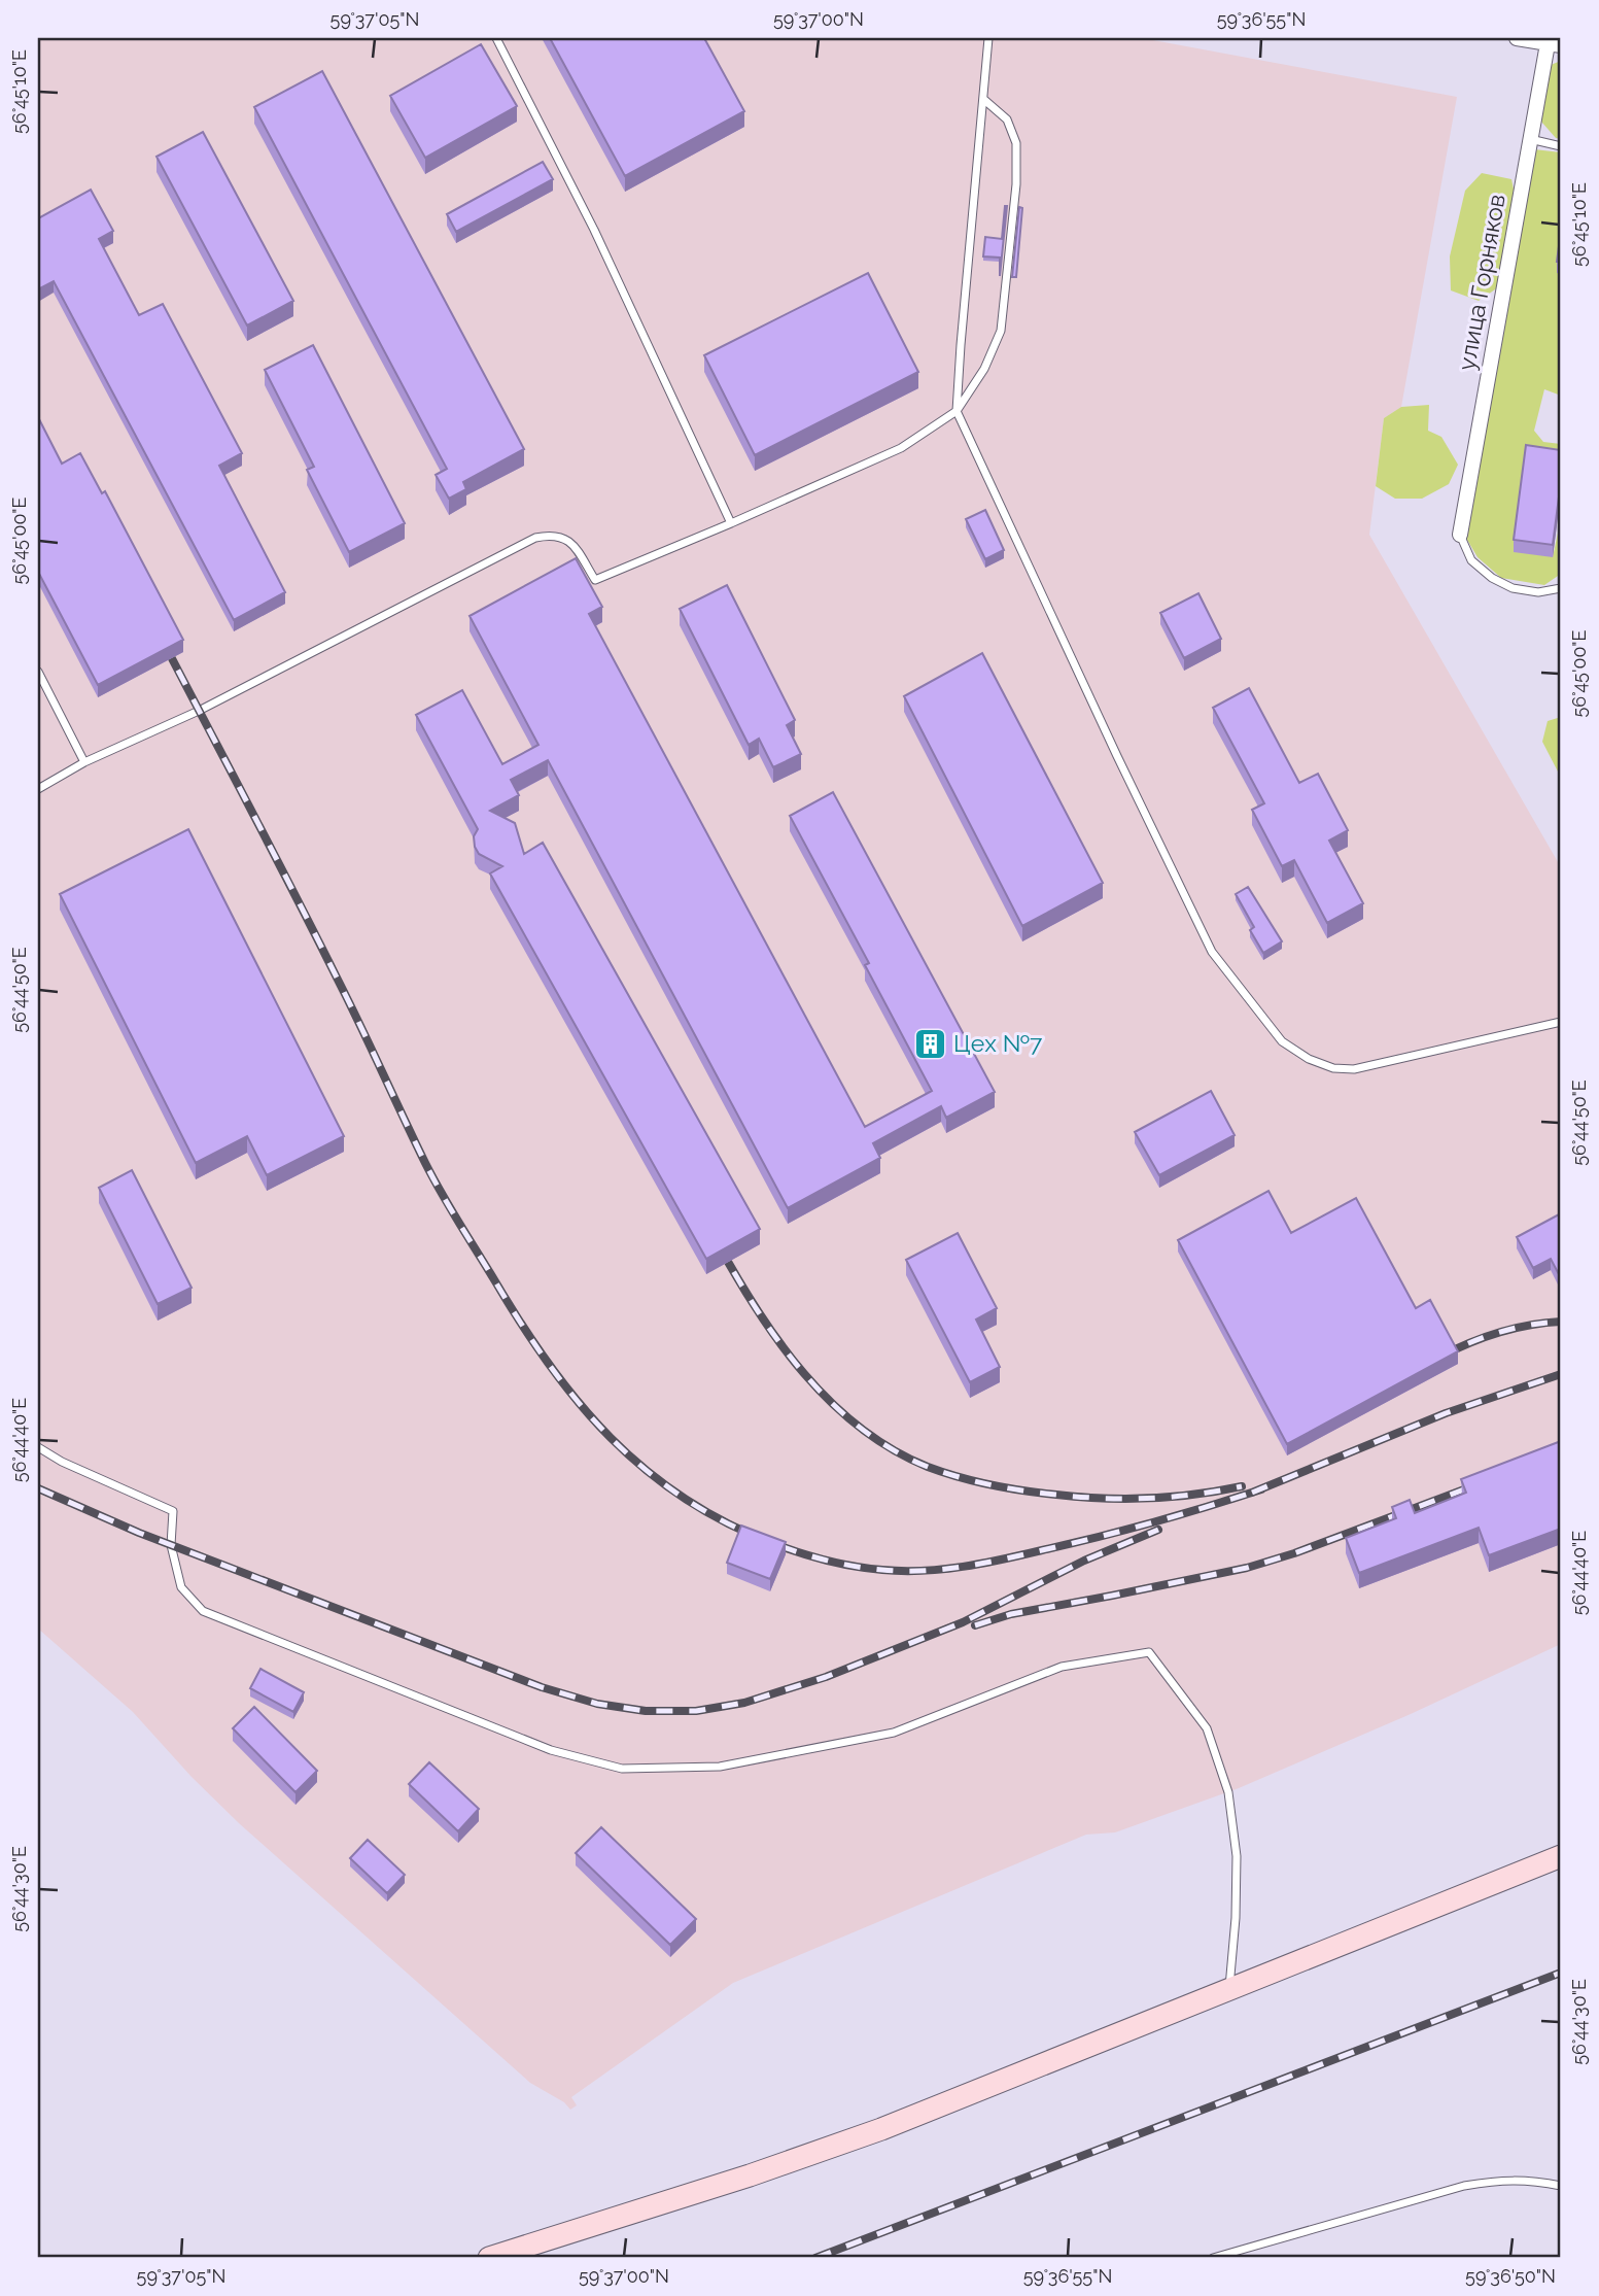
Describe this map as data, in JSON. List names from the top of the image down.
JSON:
{
  "streets": {
    "street": ["улица Горняков"]
  },
  "places": {
    "building": ["Цех №7"]
  },
  "coordinates": [
    "59°37'05\"N",
    "59°37'00\"N",
    "59°36'55\"N",
    "56°45'10\"E",
    "56°45'00\"E",
    "56°44'50\"E",
    "56°44'40\"E",
    "56°44'30\"E",
    "59°36'50\"N"
  ]
}
